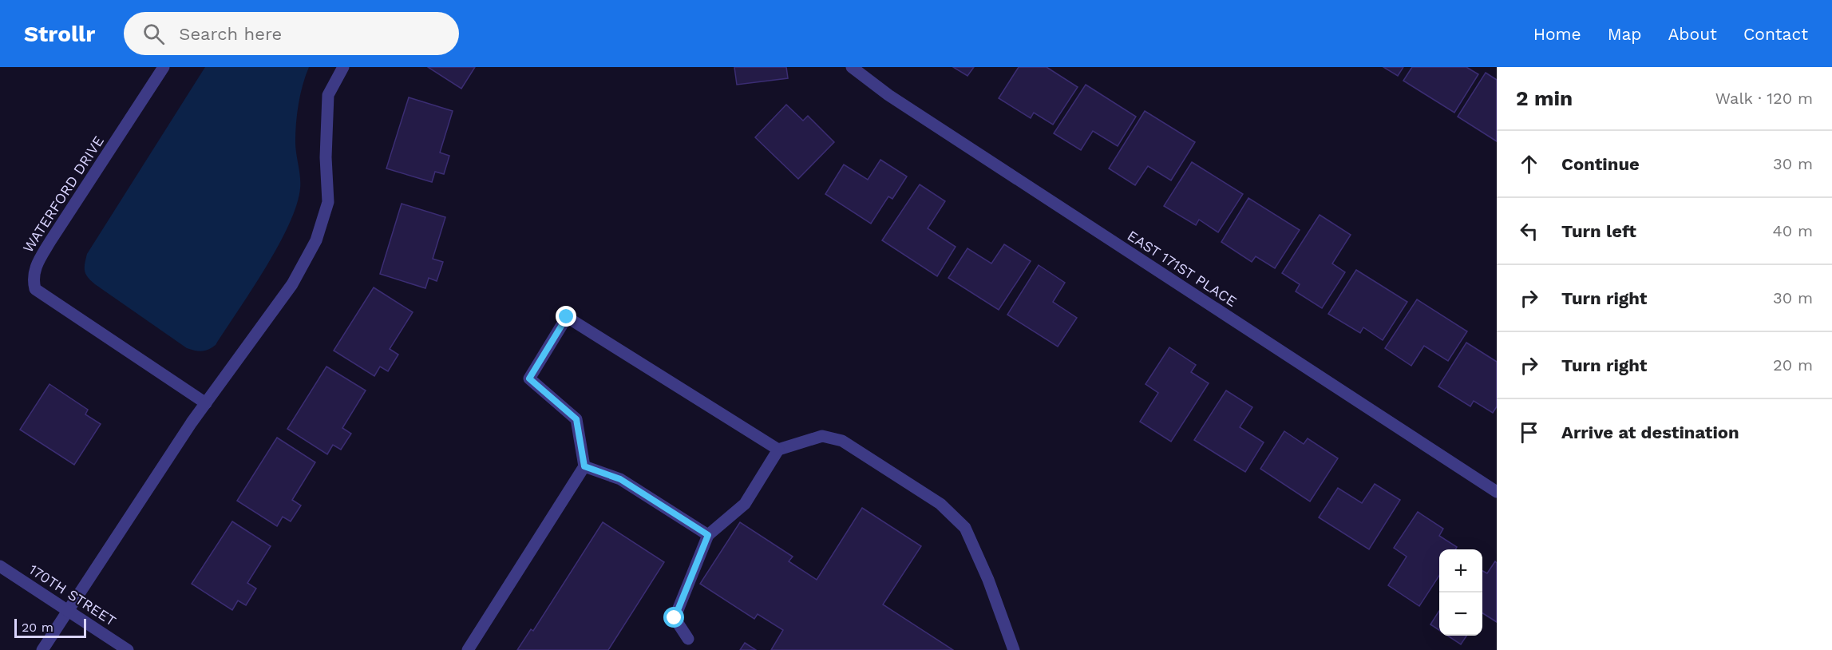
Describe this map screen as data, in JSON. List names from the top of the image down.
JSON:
{
  "streets": {
    "street": ["WATERFORD DRIVE", "EAST 171ST PLACE", "170TH STREET"]
  },
  "scale_bar": "20 m",
  "page": {
    "header": "Strollr",
    "search": "Search here",
    "nav": [
      "Home",
      "Map",
      "About",
      "Contact"
    ],
    "heading": ["2 min", "Walk · 120 m"],
    "list": [
      ["Continue", "30 m"],
      ["Turn left", "40 m"],
      ["Turn right", "30 m"],
      ["Turn right", "20 m"],
      "Arrive at destination"
    ],
    "map_buttons": ["+", "−"],
    "scale": "20 m"
  }
}
